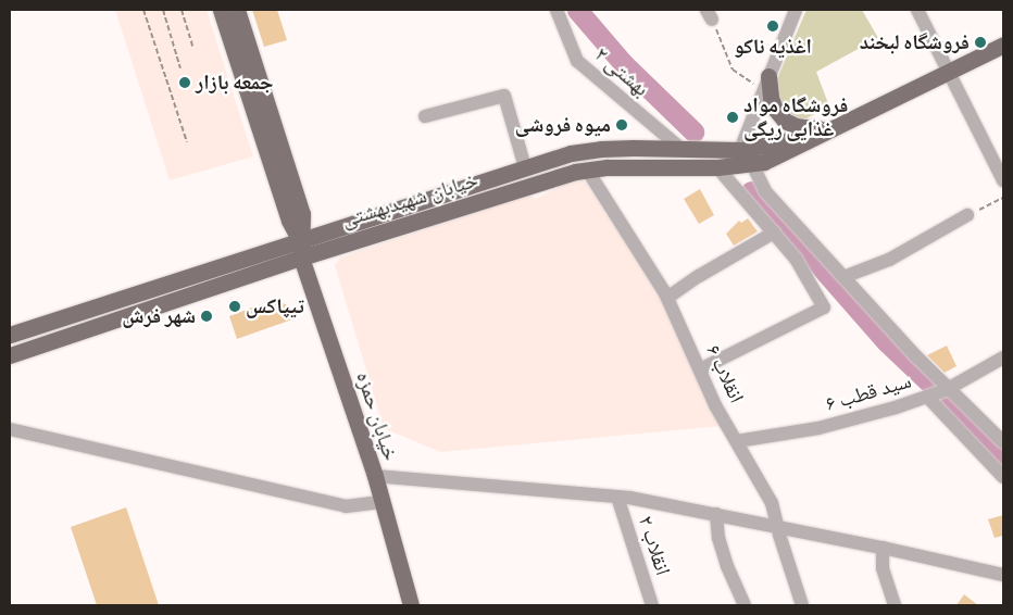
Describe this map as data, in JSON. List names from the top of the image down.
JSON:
{
  "streets": {
    "main road": ["خیابان شهیدبهشتی", "خیابان حمزه"],
    "street": [
      "بهشتی ۲",
      "انقلاب ۶",
      "سید قطب ۶",
      "انقلاب ۲"
    ]
  },
  "crossings": [
    ["بهشتی ۲", "خیابان شهیدبهشتی"],
    ["خیابان شهیدبهشتی", "انقلاب ۶"],
    ["خیابان شهیدبهشتی", "خیابان حمزه"],
    ["انقلاب ۶", "سید قطب ۶"]
  ],
  "places": [
    "اغذیه ناکو",
    "فروشگاه لبخند",
    "جمعه بازار",
    "فروشگاه مواد غذایی ریگی",
    "میوه فروشی",
    "تیپاکس",
    "شهر فرش"
  ]
}
